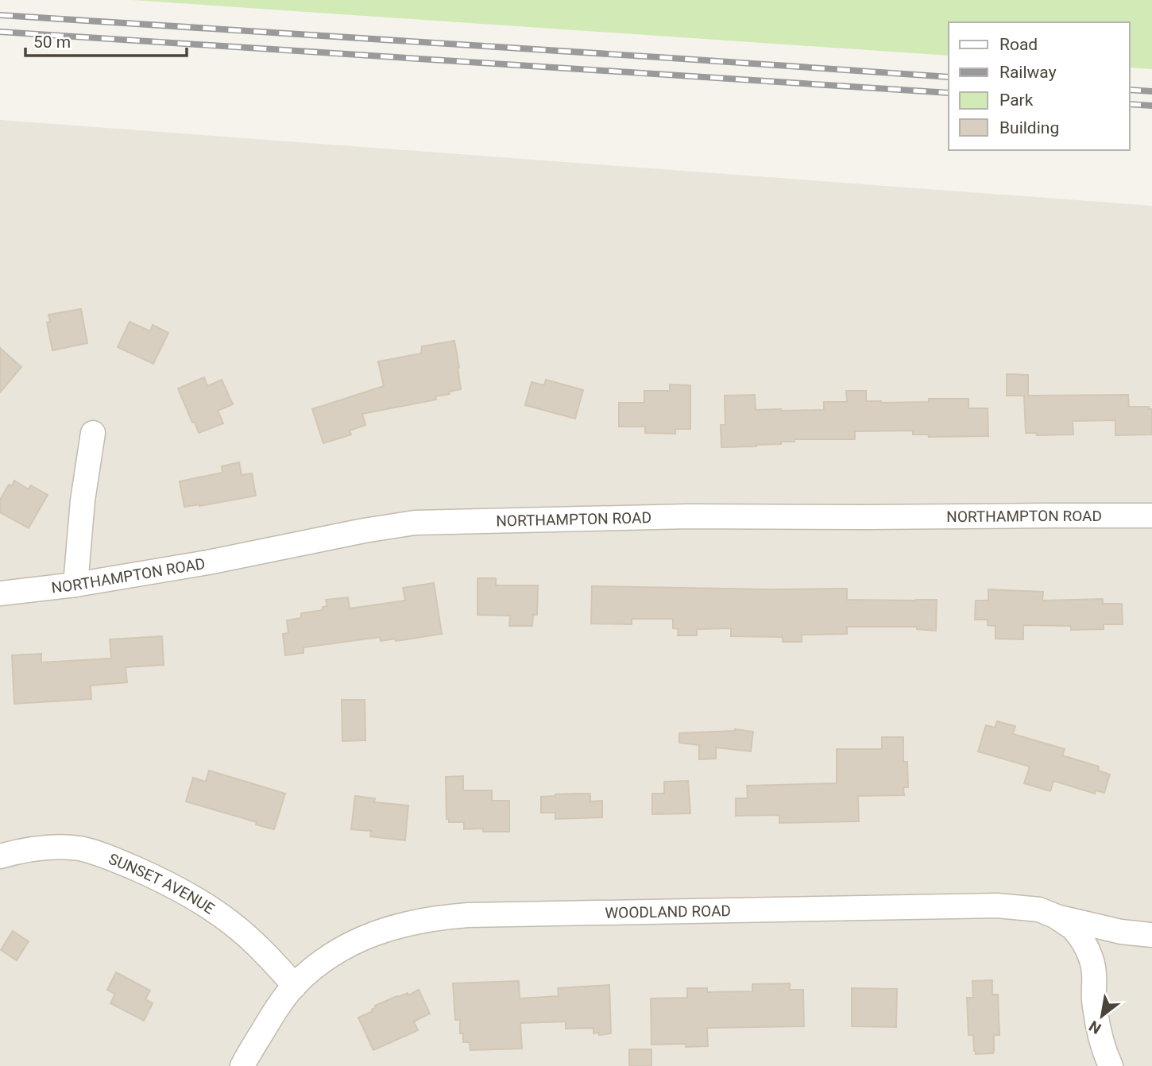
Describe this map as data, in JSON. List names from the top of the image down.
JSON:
{
  "streets": {
    "street": ["NORTHAMPTON ROAD", "SUNSET AVENUE", "WOODLAND ROAD"]
  },
  "crossings": [
    ["SUNSET AVENUE", "WOODLAND ROAD"]
  ],
  "legend": [
    "Road",
    "Railway",
    "Park",
    "Building"
  ],
  "scale_bar": "50 m",
  "north": "bottom left"
}
